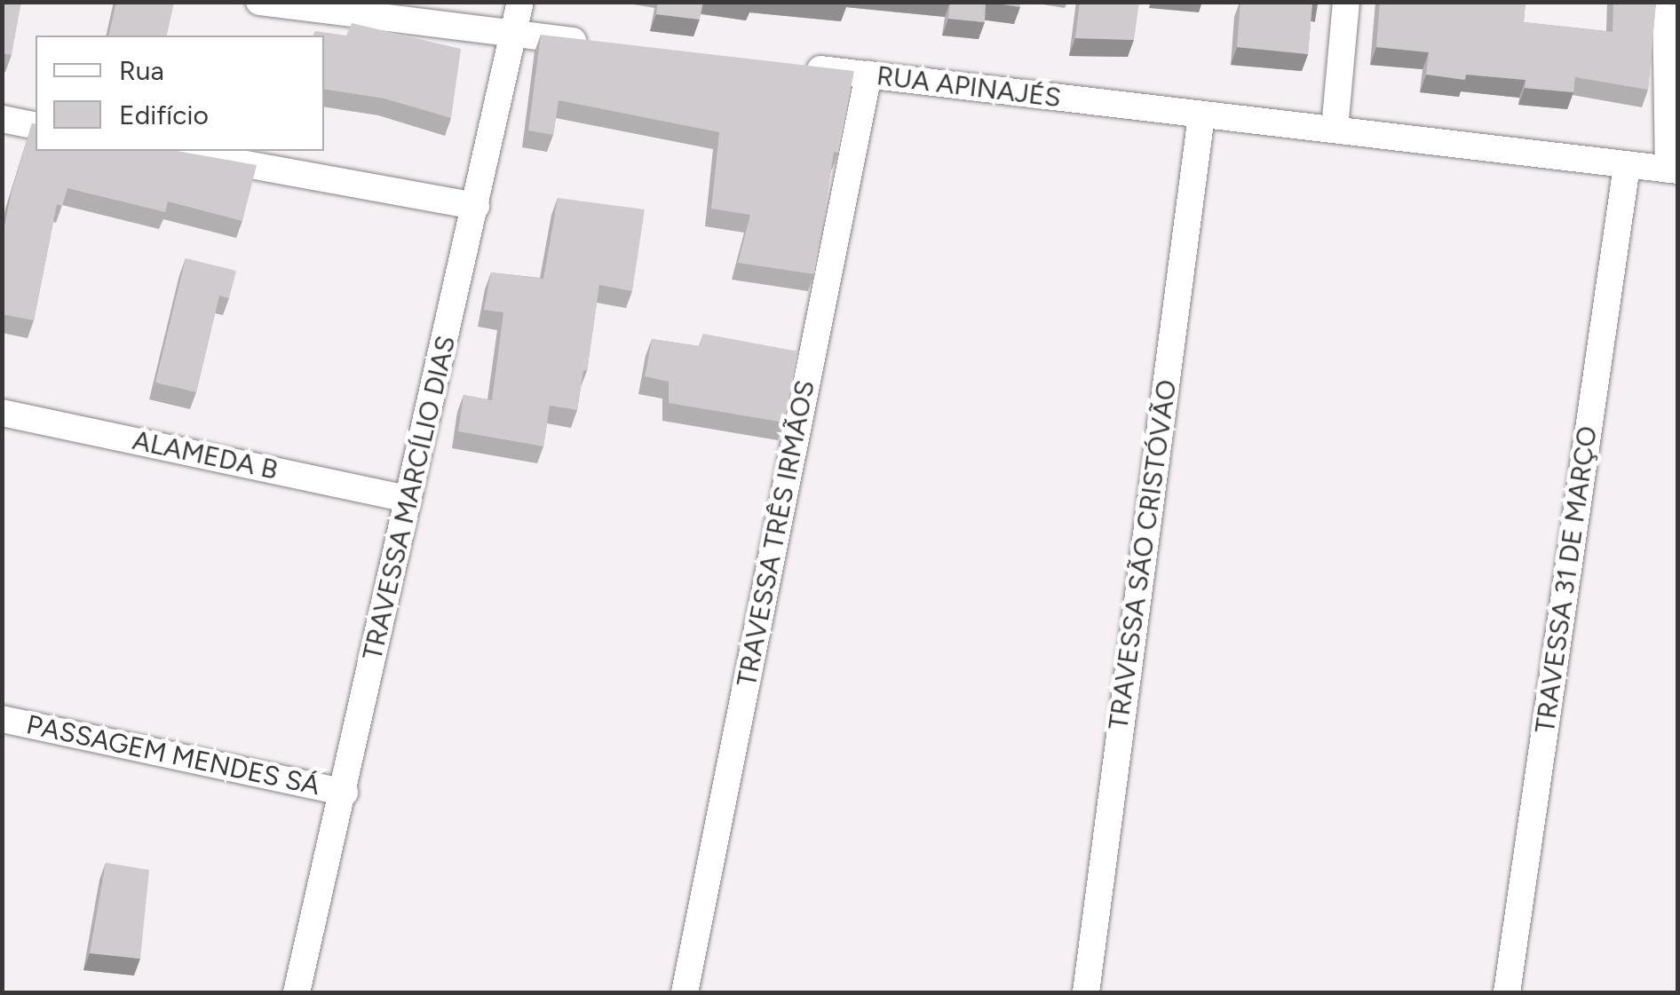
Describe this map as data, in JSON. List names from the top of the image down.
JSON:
{
  "streets": {
    "street": [
      "RUA APINAJÉS",
      "ALAMEDA B",
      "TRAVESSA MARCÍLIO DIAS",
      "TRAVESSA TRÊS IRMÃOS",
      "TRAVESSA SÃO CRISTÓVÃO",
      "TRAVESSA 31 DE MARÇO",
      "PASSAGEM MENDES SÁ"
    ]
  },
  "crossings": [
    ["RUA APINAJÉS", "TRAVESSA TRÊS IRMÃOS"],
    ["RUA APINAJÉS", "TRAVESSA SÃO CRISTÓVÃO"],
    ["RUA APINAJÉS", "TRAVESSA 31 DE MARÇO"],
    ["ALAMEDA B", "TRAVESSA MARCÍLIO DIAS"],
    ["TRAVESSA MARCÍLIO DIAS", "PASSAGEM MENDES SÁ"]
  ],
  "legend": ["Rua", "Edifício"]
}
